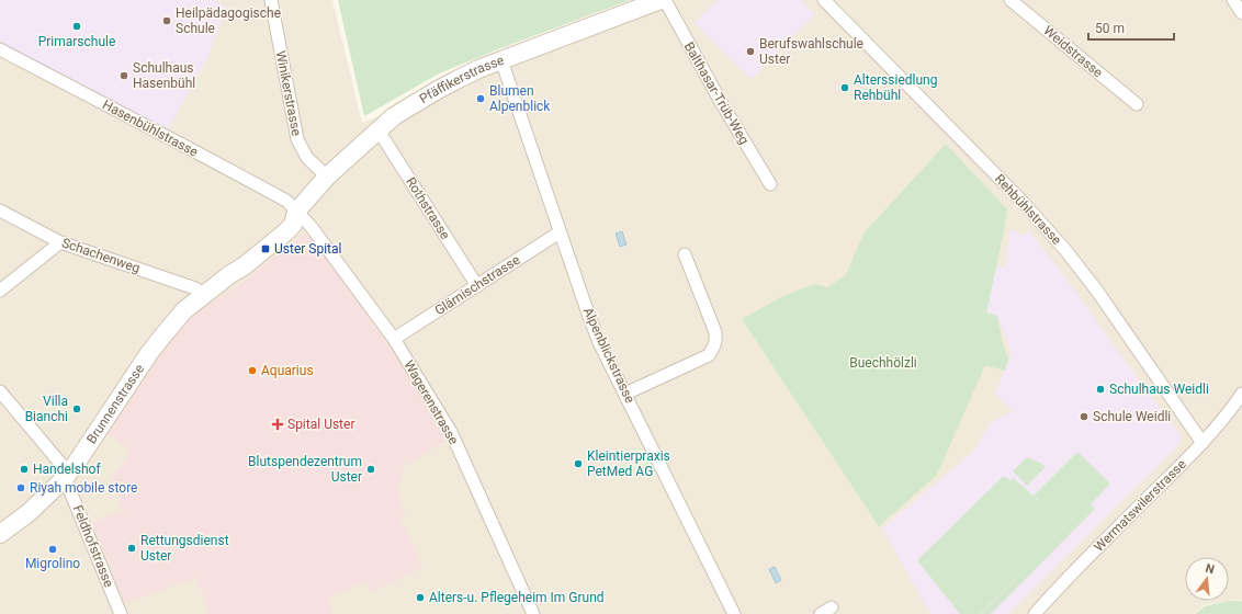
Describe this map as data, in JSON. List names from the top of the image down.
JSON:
{
  "streets": {
    "main road": ["Pfäffikerstrasse", "Brunnenstrasse"],
    "street": [
      "Weidstrasse",
      "Winikerstrasse",
      "Balthasar-Trüb-Weg",
      "Hasenbühlstrasse",
      "Rothstrasse",
      "Rehbühlstrasse",
      "Schachenweg",
      "Glärnischstrasse",
      "Alpenblickstrasse",
      "Wagerenstrasse",
      "Wermatswilerstrasse",
      "Feldhofstrasse"
    ]
  },
  "crossings": [
    ["Pfäffikerstrasse", "Winikerstrasse"],
    ["Pfäffikerstrasse", "Hasenbühlstrasse"],
    ["Pfäffikerstrasse", "Rothstrasse"],
    ["Pfäffikerstrasse", "Alpenblickstrasse"],
    ["Pfäffikerstrasse", "Wagerenstrasse"],
    ["Pfäffikerstrasse", "Brunnenstrasse"],
    ["Hasenbühlstrasse", "Wagerenstrasse"],
    ["Hasenbühlstrasse", "Brunnenstrasse"],
    ["Rothstrasse", "Glärnischstrasse"],
    ["Rehbühlstrasse", "Wermatswilerstrasse"],
    ["Schachenweg", "Brunnenstrasse"],
    ["Glärnischstrasse", "Alpenblickstrasse"],
    ["Glärnischstrasse", "Wagerenstrasse"],
    ["Wagerenstrasse", "Brunnenstrasse"],
    ["Brunnenstrasse", "Feldhofstrasse"]
  ],
  "parks": ["Buechhölzli"],
  "places": {
    "other": [
      "Heilpädagogische Schule",
      "Primarschule",
      "Berufswahlschule Uster",
      "Schulhaus Hasenbühl",
      "Alterssiedlung Rehbühl",
      "Blumen Alpenblick",
      "Aquarius",
      "Schulhaus Weidli",
      "Villa Bianchi",
      "Schule Weidli",
      "Kleintierpraxis PetMed AG",
      "Handelshof",
      "Blutspendezentrum Uster",
      "Riyah mobile store",
      "Rettungsdienst Uster",
      "Migrolino",
      "Alters-u. Pflegeheim Im Grund"
    ],
    "transit": ["Uster Spital"],
    "health": ["Spital Uster"]
  },
  "scale_bar": "50 m",
  "north": "top"
}
